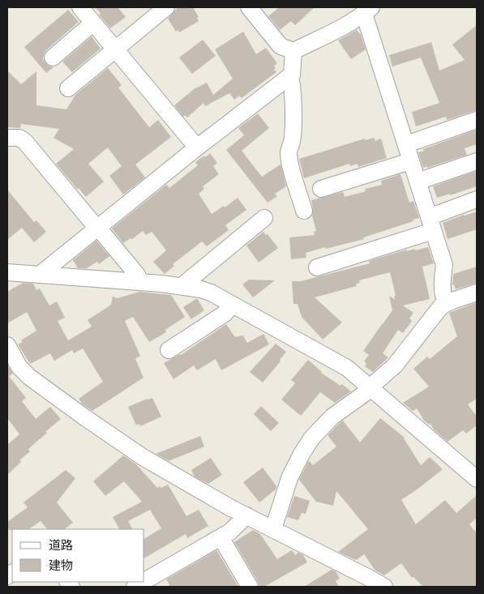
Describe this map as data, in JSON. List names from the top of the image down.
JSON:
{
  "legend": ["道路", "建物"]
}
